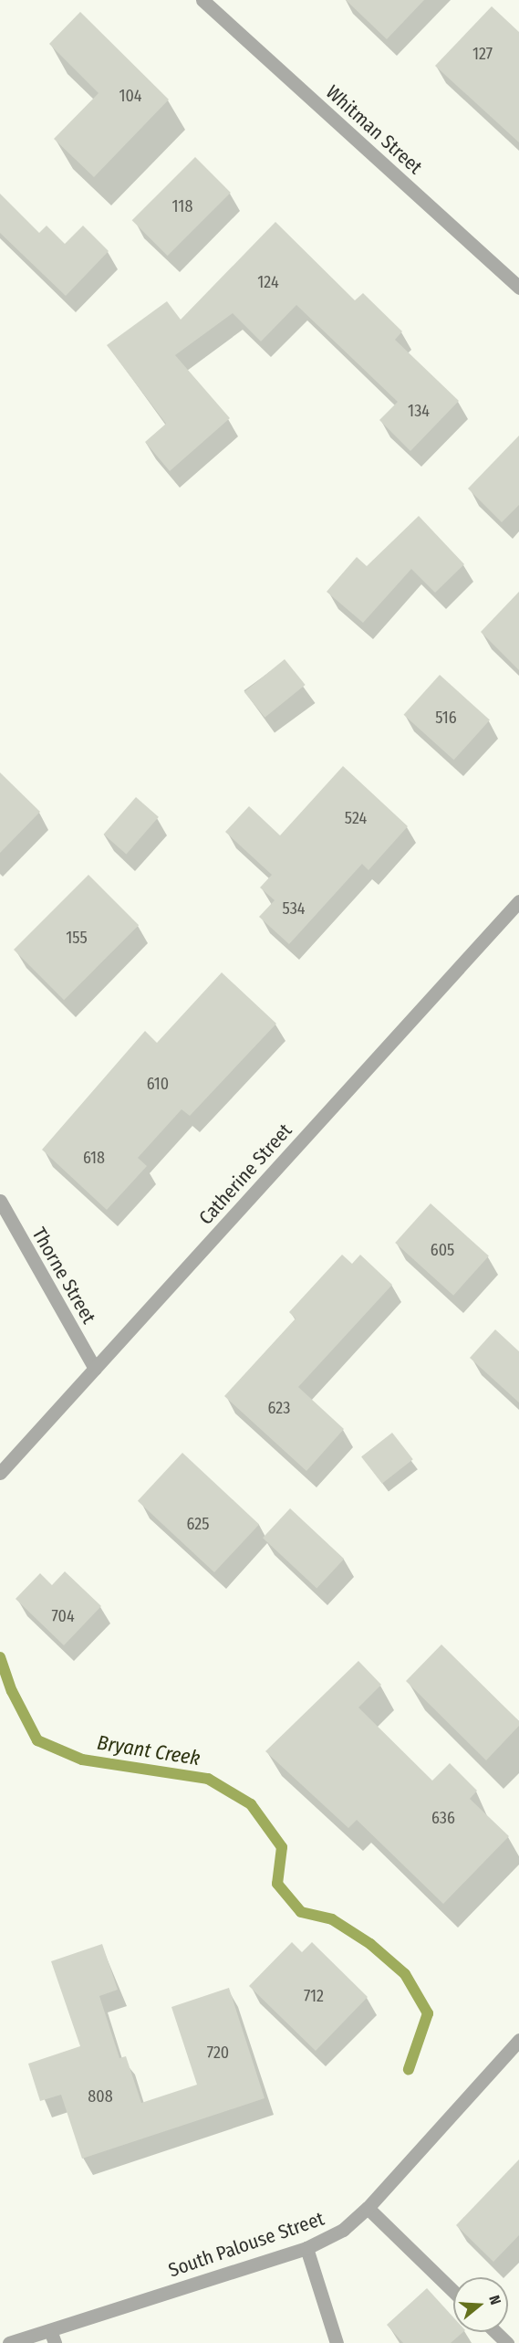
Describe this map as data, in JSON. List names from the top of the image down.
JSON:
{
  "streets": {
    "street": [
      "Whitman Street",
      "Catherine Street",
      "Thorne Street",
      "South Palouse Street"
    ]
  },
  "crossings": [
    ["Catherine Street", "Thorne Street"]
  ],
  "water": ["Bryant Creek"],
  "house_numbers": [
    "127",
    "104",
    "118",
    "124",
    "134",
    "516",
    "524",
    "534",
    "155",
    "610",
    "618",
    "605",
    "623",
    "625",
    "704",
    "636",
    "712",
    "720",
    "808"
  ],
  "north": "right"
}
